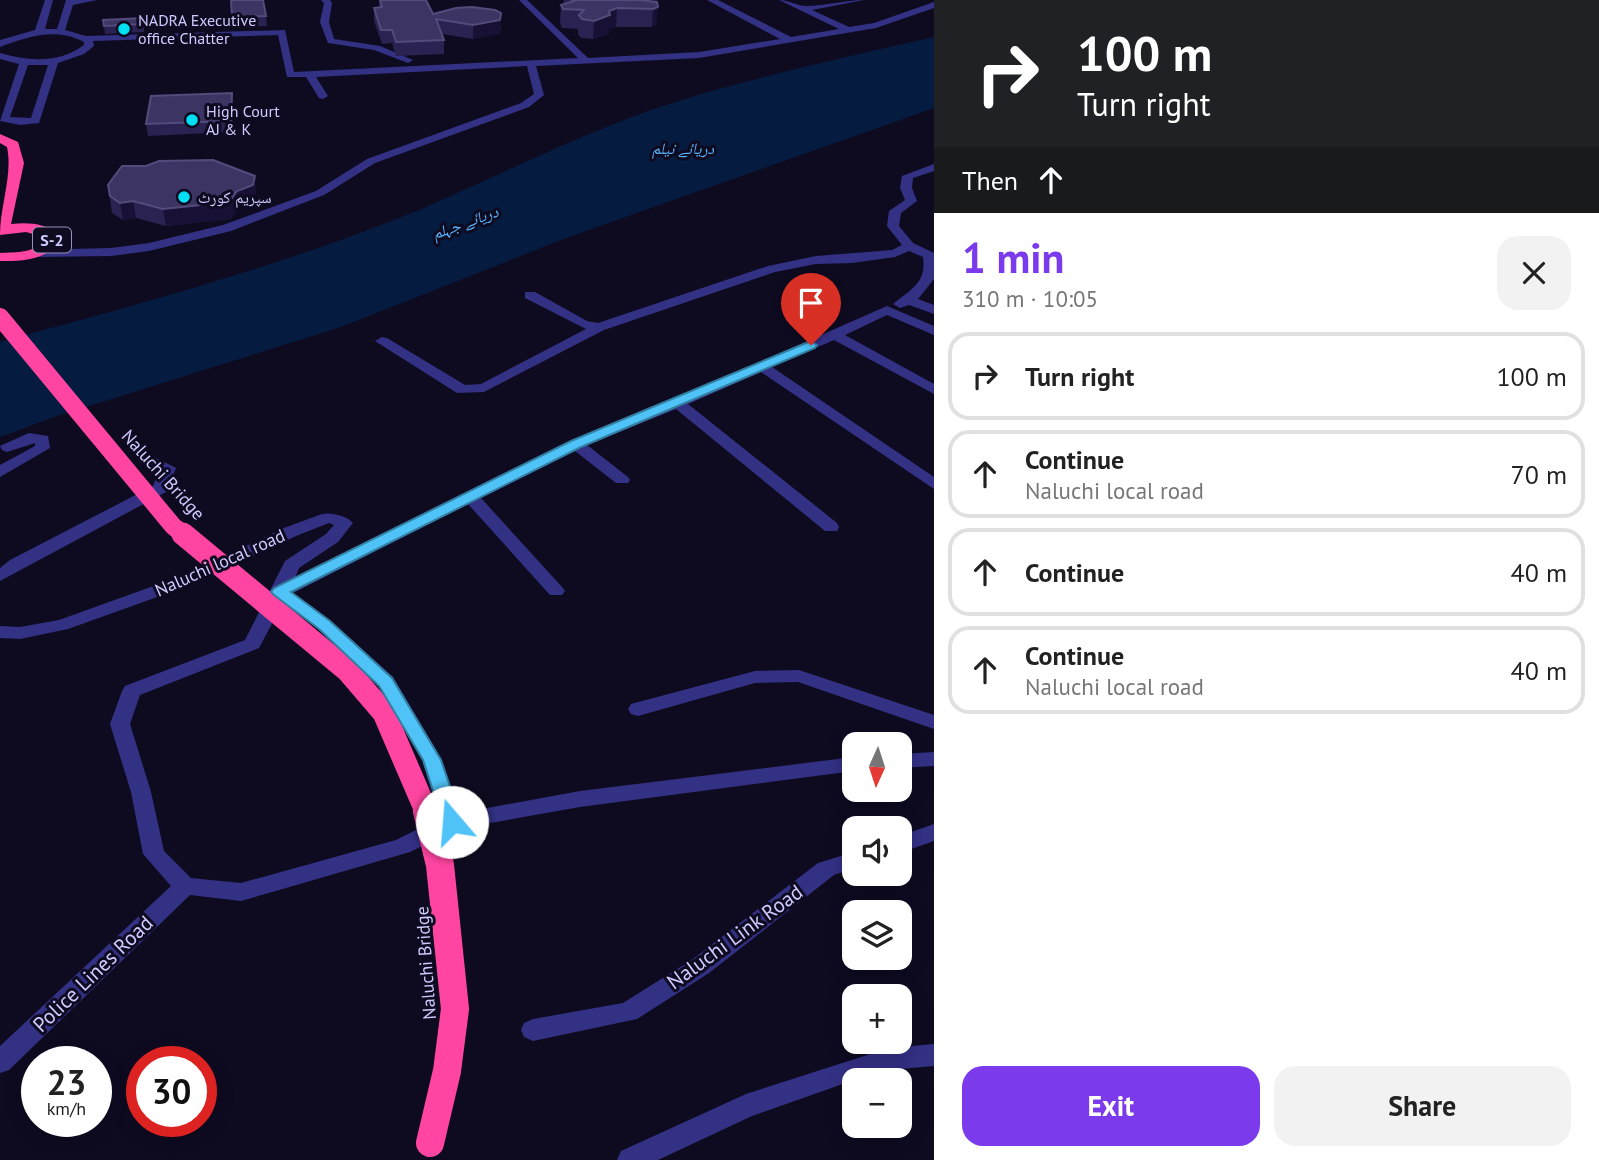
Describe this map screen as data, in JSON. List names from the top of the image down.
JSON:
{
  "streets": {
    "highway": ["S-2", "Naluchi Bridge"],
    "street": ["Naluchi local road", "Naluchi Link Road", "Police Lines Road"]
  },
  "water": ["دریائے نیلم", "دریائے جہلم"],
  "places": ["NADRA Executive office Chatter", "High Court AJ & K", "سپریم کورٹ"],
  "north": "bottom",
  "page": {
    "turn": ["100 m", "Turn right"],
    "then": "Then",
    "heading": ["1 min", "310 m · 10:05"],
    "list": [
      {
        "name": "Turn right",
        "value": "100 m"
      },
      {
        "name": "Continue",
        "note": "Naluchi local road",
        "value": "70 m"
      },
      {
        "name": "Continue",
        "value": "40 m"
      },
      {
        "name": "Continue",
        "note": "Naluchi local road",
        "value": "40 m"
      }
    ],
    "map_buttons": ["+", "−"],
    "speed": "23 km/h",
    "limit": "30",
    "buttons": ["Exit", "Share"]
  }
}
